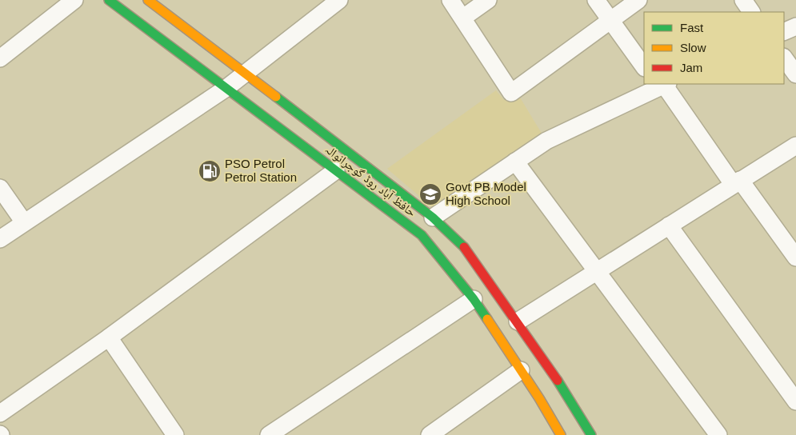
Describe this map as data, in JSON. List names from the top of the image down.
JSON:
{
  "streets": {
    "main road": ["حافظ آباد روڈ گوجرانوالہ"]
  },
  "places": {
    "fuel station": ["PSO Petrol Petrol Station"],
    "school or university": ["Govt PB Model High School"]
  },
  "legend": ["Fast", "Slow", "Jam"]
}
